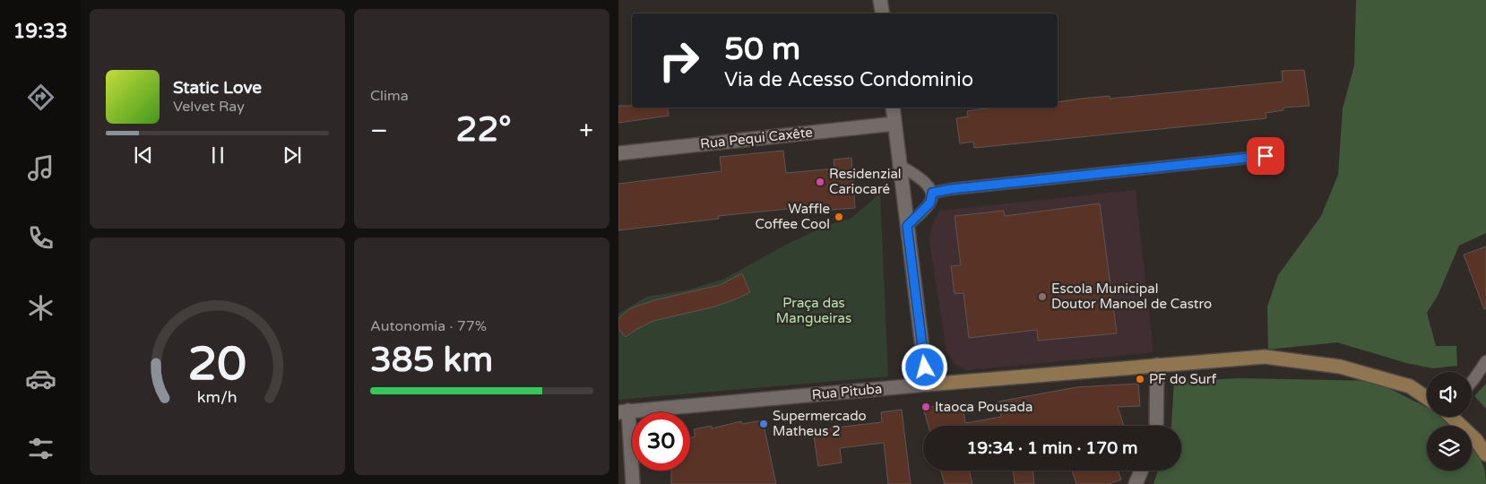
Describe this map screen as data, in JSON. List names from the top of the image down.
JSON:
{
  "streets": {
    "street": ["Rua Pequi Caxête", "Rua Pituba"]
  },
  "parks": ["Praça das Mangueiras"],
  "places": [
    "Residenzial Cariocaré",
    "Waffle Coffee Cool",
    "Escola Municipal Doutor Manoel de Castro",
    "PF do Surf",
    "Itaoca Pousada",
    "Supermercado Matheus 2"
  ],
  "page": {
    "tabs": "19:33",
    "tile": [
      "Clima",
      ["Autonomia · 77%", "385 km"]
    ],
    "turn": ["50 m", "Via de Acesso Condominio"],
    "song": ["Static Love", "Velvet Ray"],
    "heat": ["−", "22°", "+"],
    "limit": "30",
    "trip": "19:34 · 1 min · 170 m",
    "gauge": ["20", "km/h"]
  }
}
